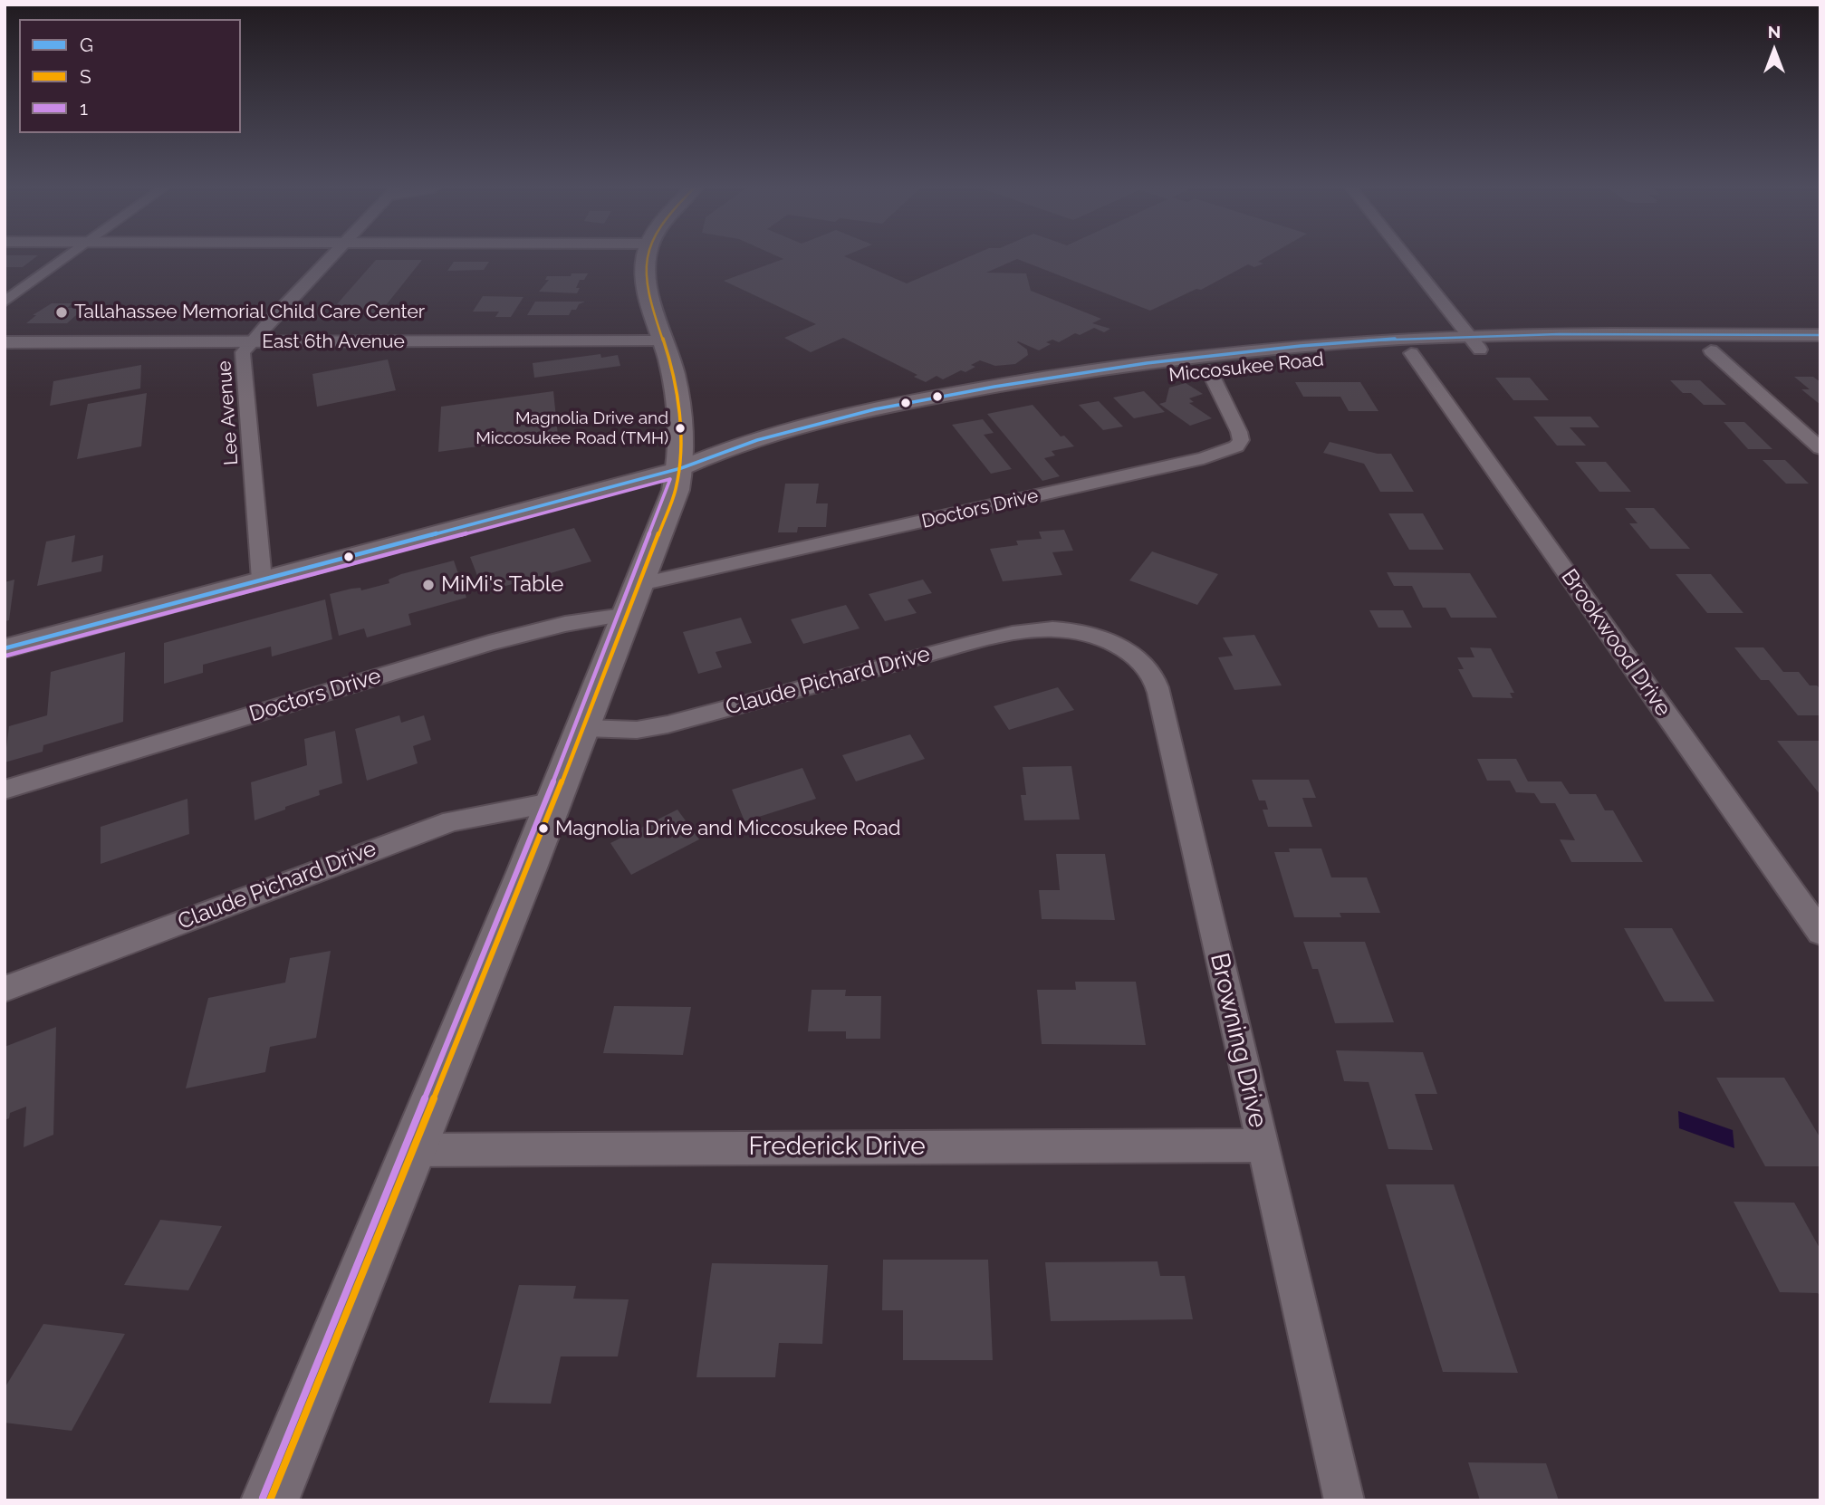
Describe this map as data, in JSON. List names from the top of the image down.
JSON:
{
  "streets": {
    "street": [
      "East 6th Avenue",
      "Miccosukee Road",
      "Lee Avenue",
      "Doctors Drive",
      "Brookwood Drive",
      "Claude Pichard Drive",
      "Browning Drive",
      "Frederick Drive"
    ]
  },
  "crossings": [
    ["East 6th Avenue", "Lee Avenue"],
    ["Miccosukee Road", "Lee Avenue"],
    ["Miccosukee Road", "Doctors Drive"],
    ["Miccosukee Road", "Brookwood Drive"],
    ["Claude Pichard Drive", "Browning Drive"],
    ["Browning Drive", "Frederick Drive"]
  ],
  "places": [
    "Tallahassee Memorial Child Care Center",
    "Magnolia Drive and Miccosukee Road (TMH)",
    "MiMi's Table",
    "Magnolia Drive and Miccosukee Road"
  ],
  "lines": ["transit line S", "transit line G", "transit line 1"],
  "legend": ["G", "S", "1"],
  "north": "top"
}
